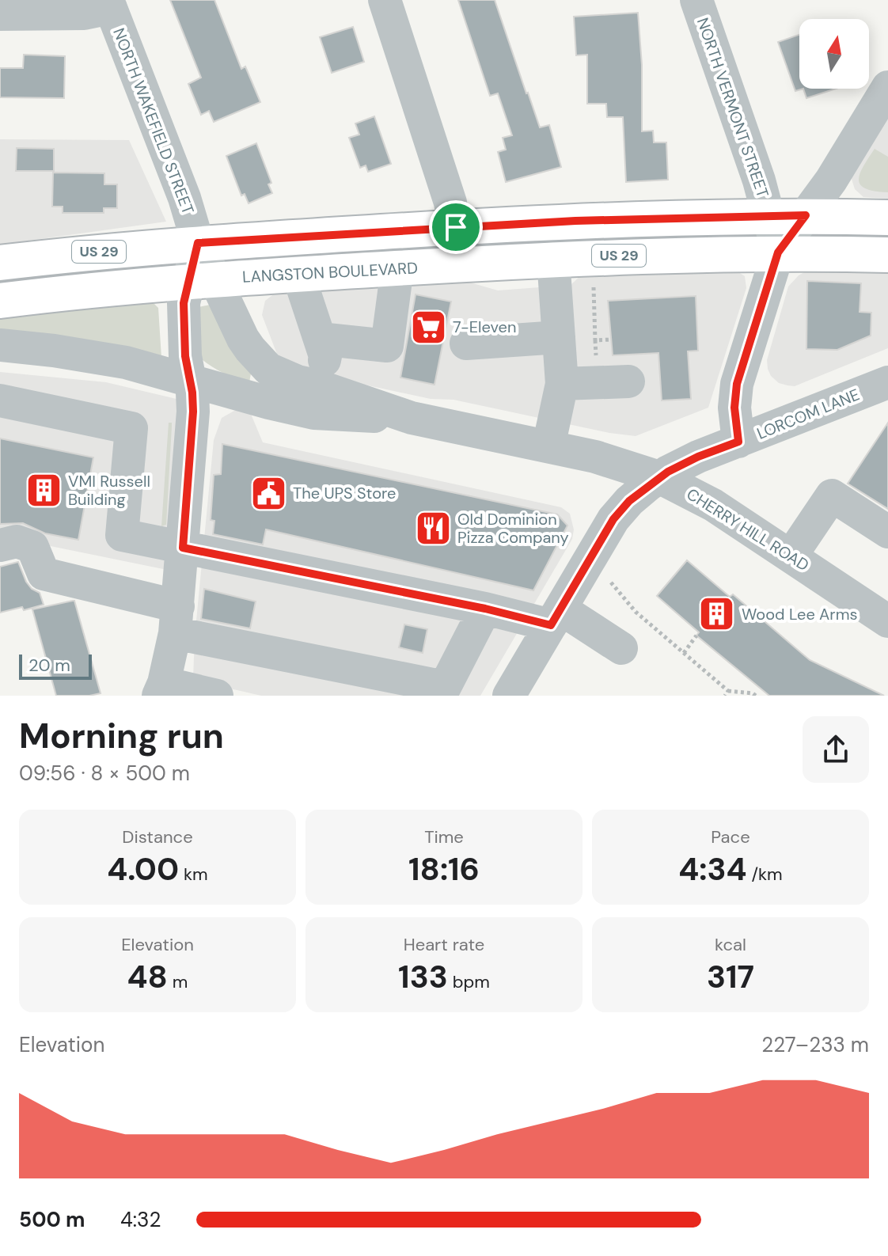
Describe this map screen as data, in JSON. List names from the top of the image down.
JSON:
{
  "streets": {
    "main road": ["US 29", "LANGSTON BOULEVARD"],
    "street": [
      "NORTH VERMONT STREET",
      "NORTH WAKEFIELD STREET",
      "LORCOM LANE",
      "CHERRY HILL ROAD"
    ]
  },
  "crossings": [
    ["NORTH VERMONT STREET", "US 29"],
    ["NORTH VERMONT STREET", "LANGSTON BOULEVARD"],
    ["NORTH WAKEFIELD STREET", "US 29"],
    ["LANGSTON BOULEVARD", "CHERRY HILL ROAD"],
    ["LORCOM LANE", "CHERRY HILL ROAD"]
  ],
  "places": {
    "supermarket": ["7-Eleven"],
    "building": ["VMI Russell Building", "Wood Lee Arms"],
    "public building": ["The UPS Store"],
    "restaurant": ["Old Dominion Pizza Company"]
  },
  "scale_bar": "20 m",
  "north": "top",
  "page": {
    "scale": "20 m",
    "heading": ["Morning run", "09:56 · 8 × 500 m"],
    "stats": [
      ["Distance", "4.00 km"],
      ["Time", "18:16"],
      ["Pace", "4:34 /km"],
      ["Elevation", "48 m"],
      ["Heart rate", "133 bpm"],
      ["kcal", "317"]
    ],
    "chart": ["Elevation", "227–233 m"],
    "list": [
      {
        "name": "500 m",
        "note": "4:32"
      }
    ]
  }
}
